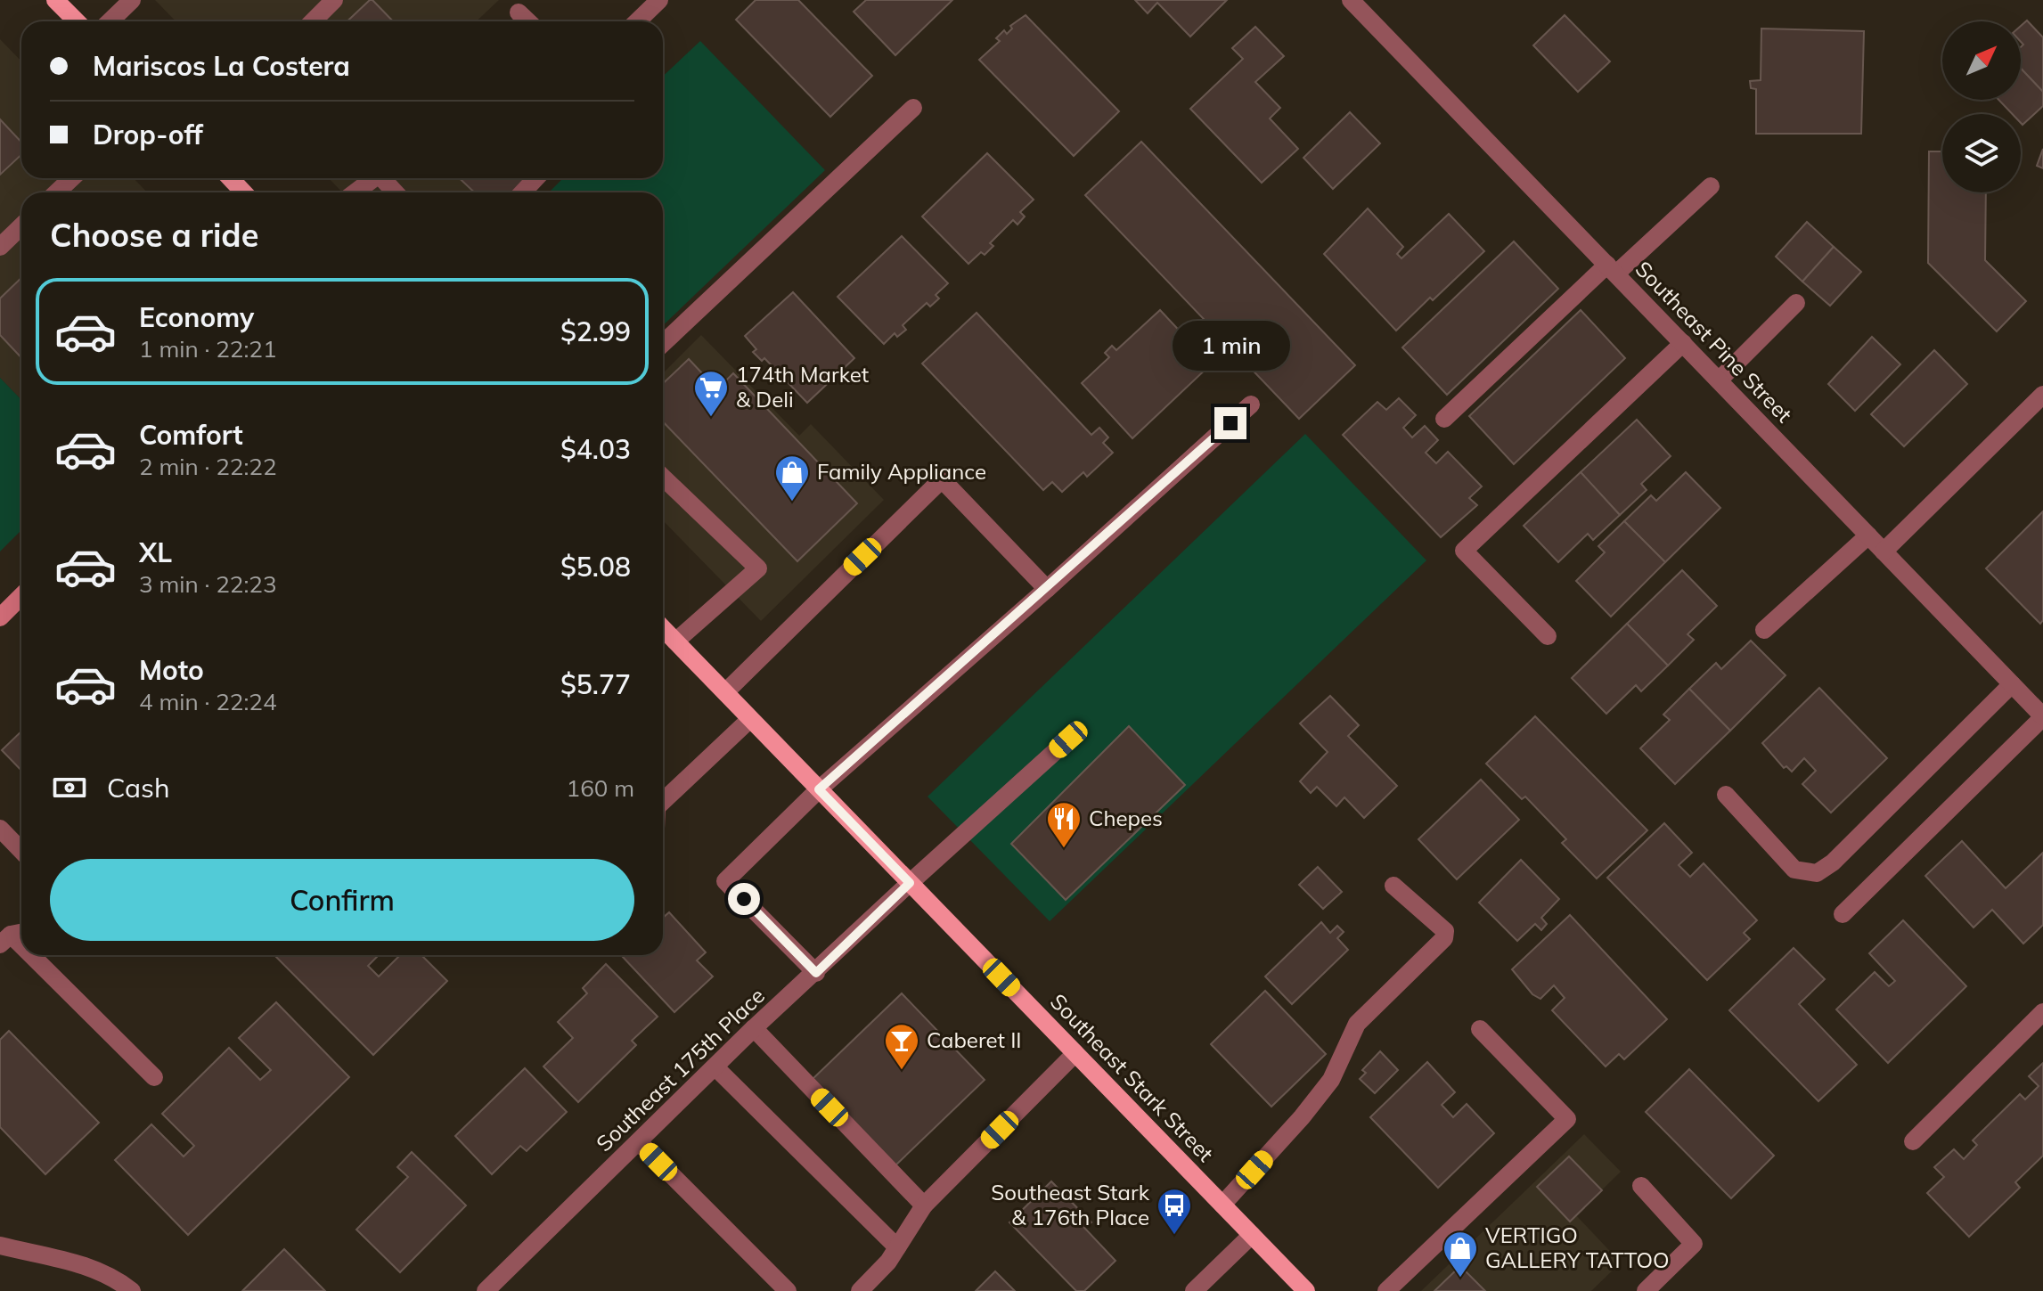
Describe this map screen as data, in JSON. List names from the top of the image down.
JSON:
{
  "streets": {
    "main road": ["Southeast Stark Street"],
    "street": ["Southeast Pine Street", "Southeast 175th Place"]
  },
  "crossings": [
    ["Southeast 175th Place", "Southeast Stark Street"]
  ],
  "places": {
    "supermarket": ["174th Market & Deli"],
    "shop": ["Family Appliance", "VERTIGO GALLERY TATTOO"],
    "restaurant": ["Chepes"],
    "bar": ["Caberet II"],
    "bus stop": ["Southeast Stark & 176th Place"]
  },
  "north": "top right",
  "page": {
    "banner": ["Mariscos La Costera", "Drop-off"],
    "heading": "Choose a ride",
    "list": [
      {
        "name": "Economy",
        "note": "1 min · 22:21",
        "value": "$2.99"
      },
      {
        "name": "Comfort",
        "note": "2 min · 22:22",
        "value": "$4.03"
      },
      {
        "name": "XL",
        "note": "3 min · 22:23",
        "value": "$5.08"
      },
      {
        "name": "Moto",
        "note": "4 min · 22:24",
        "value": "$5.77"
      }
    ],
    "bubble": "1 min",
    "pay": ["Cash", "160 m"],
    "buttons": "Confirm"
  }
}
